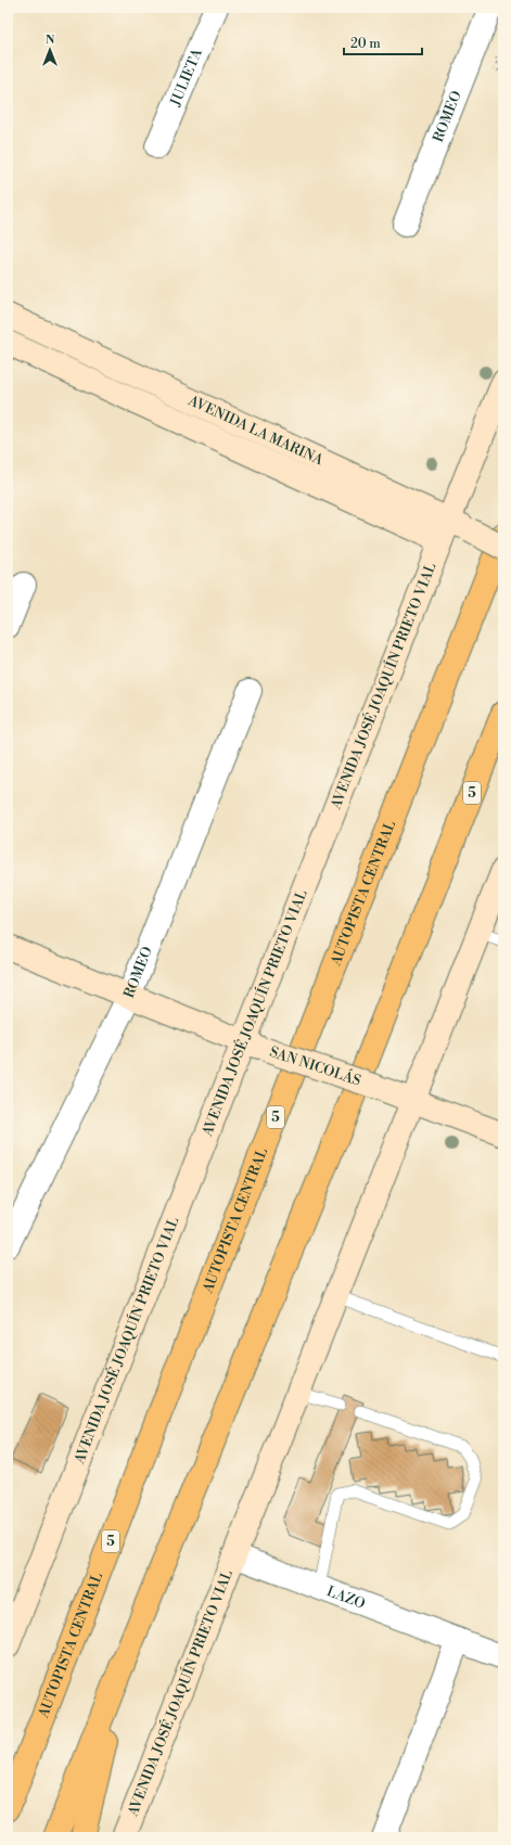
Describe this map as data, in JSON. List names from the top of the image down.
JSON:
{
  "streets": {
    "highway": ["5", "AUTOPISTA CENTRAL"],
    "main road": ["AVENIDA LA MARINA", "AVENIDA JOSÉ JOAQUÍN PRIETO VIAL", "SAN NICOLÁS"],
    "street": ["JULIETA", "ROMEO", "LAZO"]
  },
  "crossings": [
    ["ROMEO", "SAN NICOLÁS"],
    ["AVENIDA LA MARINA", "AVENIDA JOSÉ JOAQUÍN PRIETO VIAL"],
    ["AVENIDA JOSÉ JOAQUÍN PRIETO VIAL", "SAN NICOLÁS"],
    ["AVENIDA JOSÉ JOAQUÍN PRIETO VIAL", "LAZO"]
  ],
  "scale_bar": "20 m",
  "north": "top"
}
